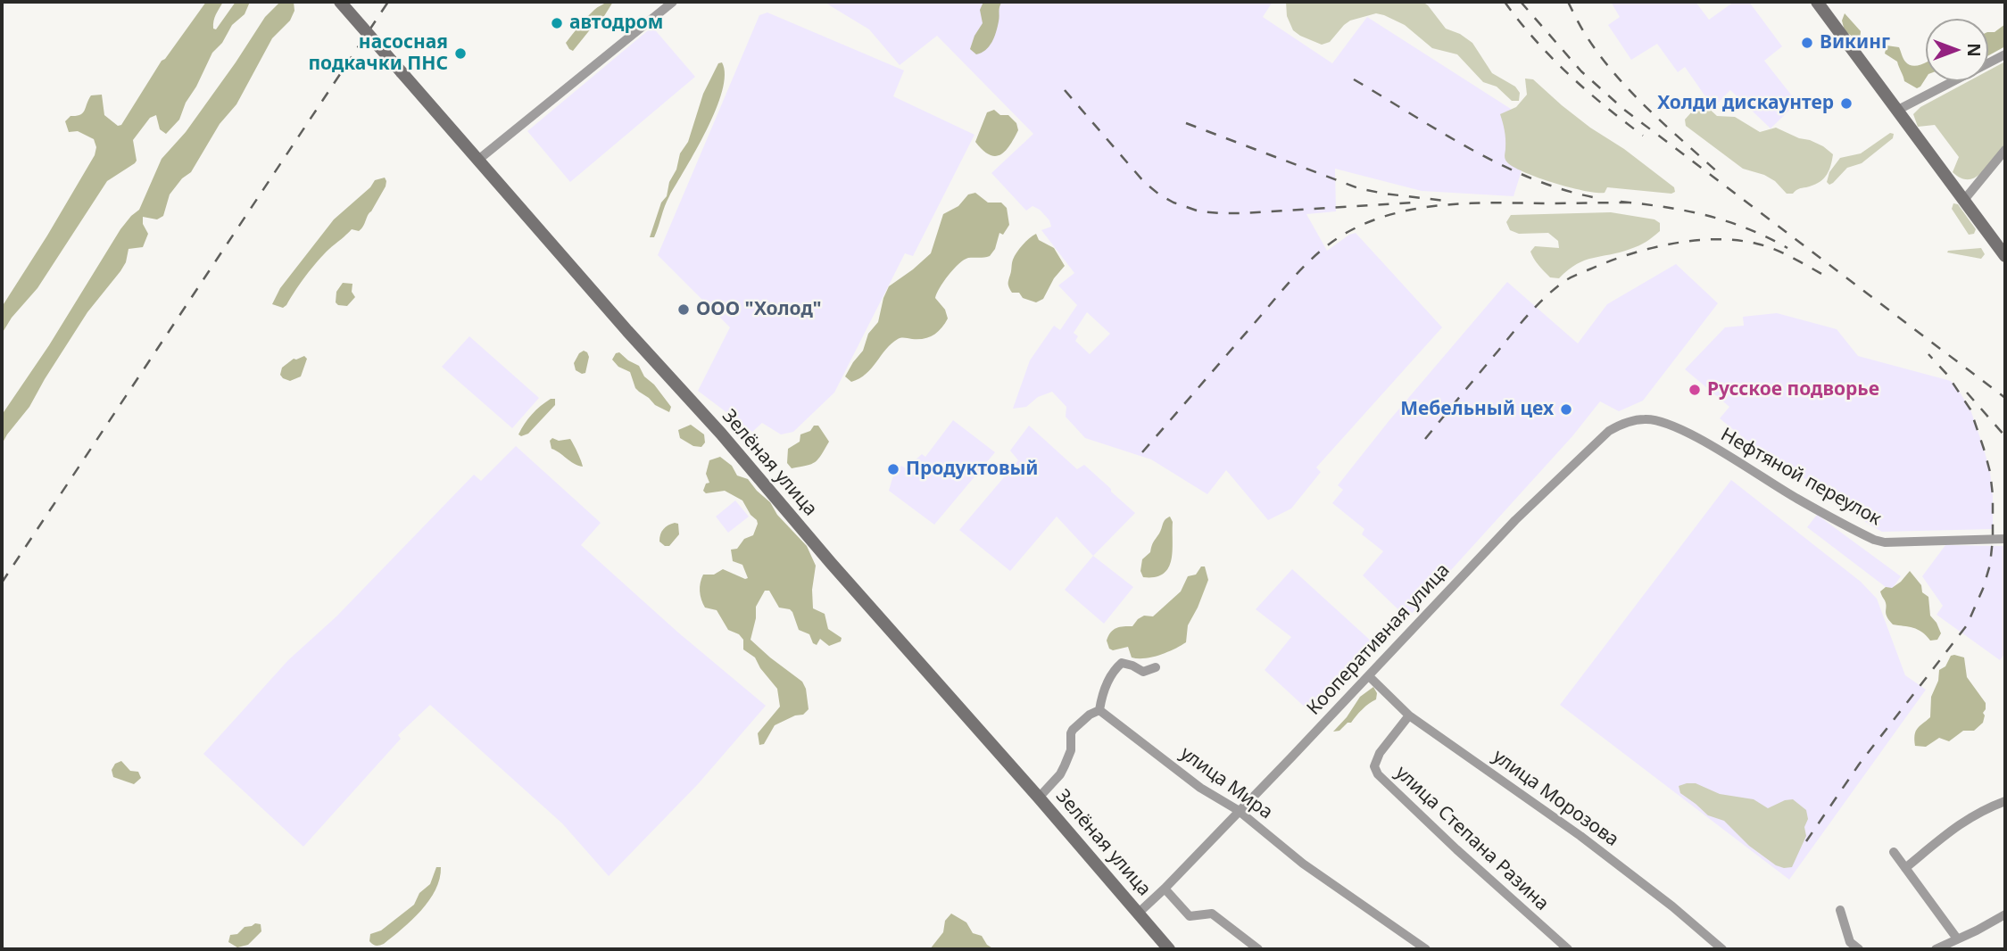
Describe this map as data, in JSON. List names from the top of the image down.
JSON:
{
  "streets": {
    "street": [
      "Зелёная улица",
      "Нефтяной переулок",
      "Кооперативная улица",
      "улица Мира",
      "улица Морозова",
      "улица Степана Разина"
    ]
  },
  "crossings": [
    ["Зелёная улица", "Кооперативная улица"],
    ["Нефтяной переулок", "Кооперативная улица"],
    ["Кооперативная улица", "улица Мира"],
    ["Кооперативная улица", "улица Морозова"],
    ["улица Морозова", "улица Степана Разина"]
  ],
  "places": [
    "автодром",
    "Викинг",
    "насосная подкачки ПНС",
    "Холди дискаунтер",
    "ООО \"Холод\"",
    "Русское подворье",
    "Мебельный цех",
    "Продуктовый"
  ],
  "north": "right"
}
